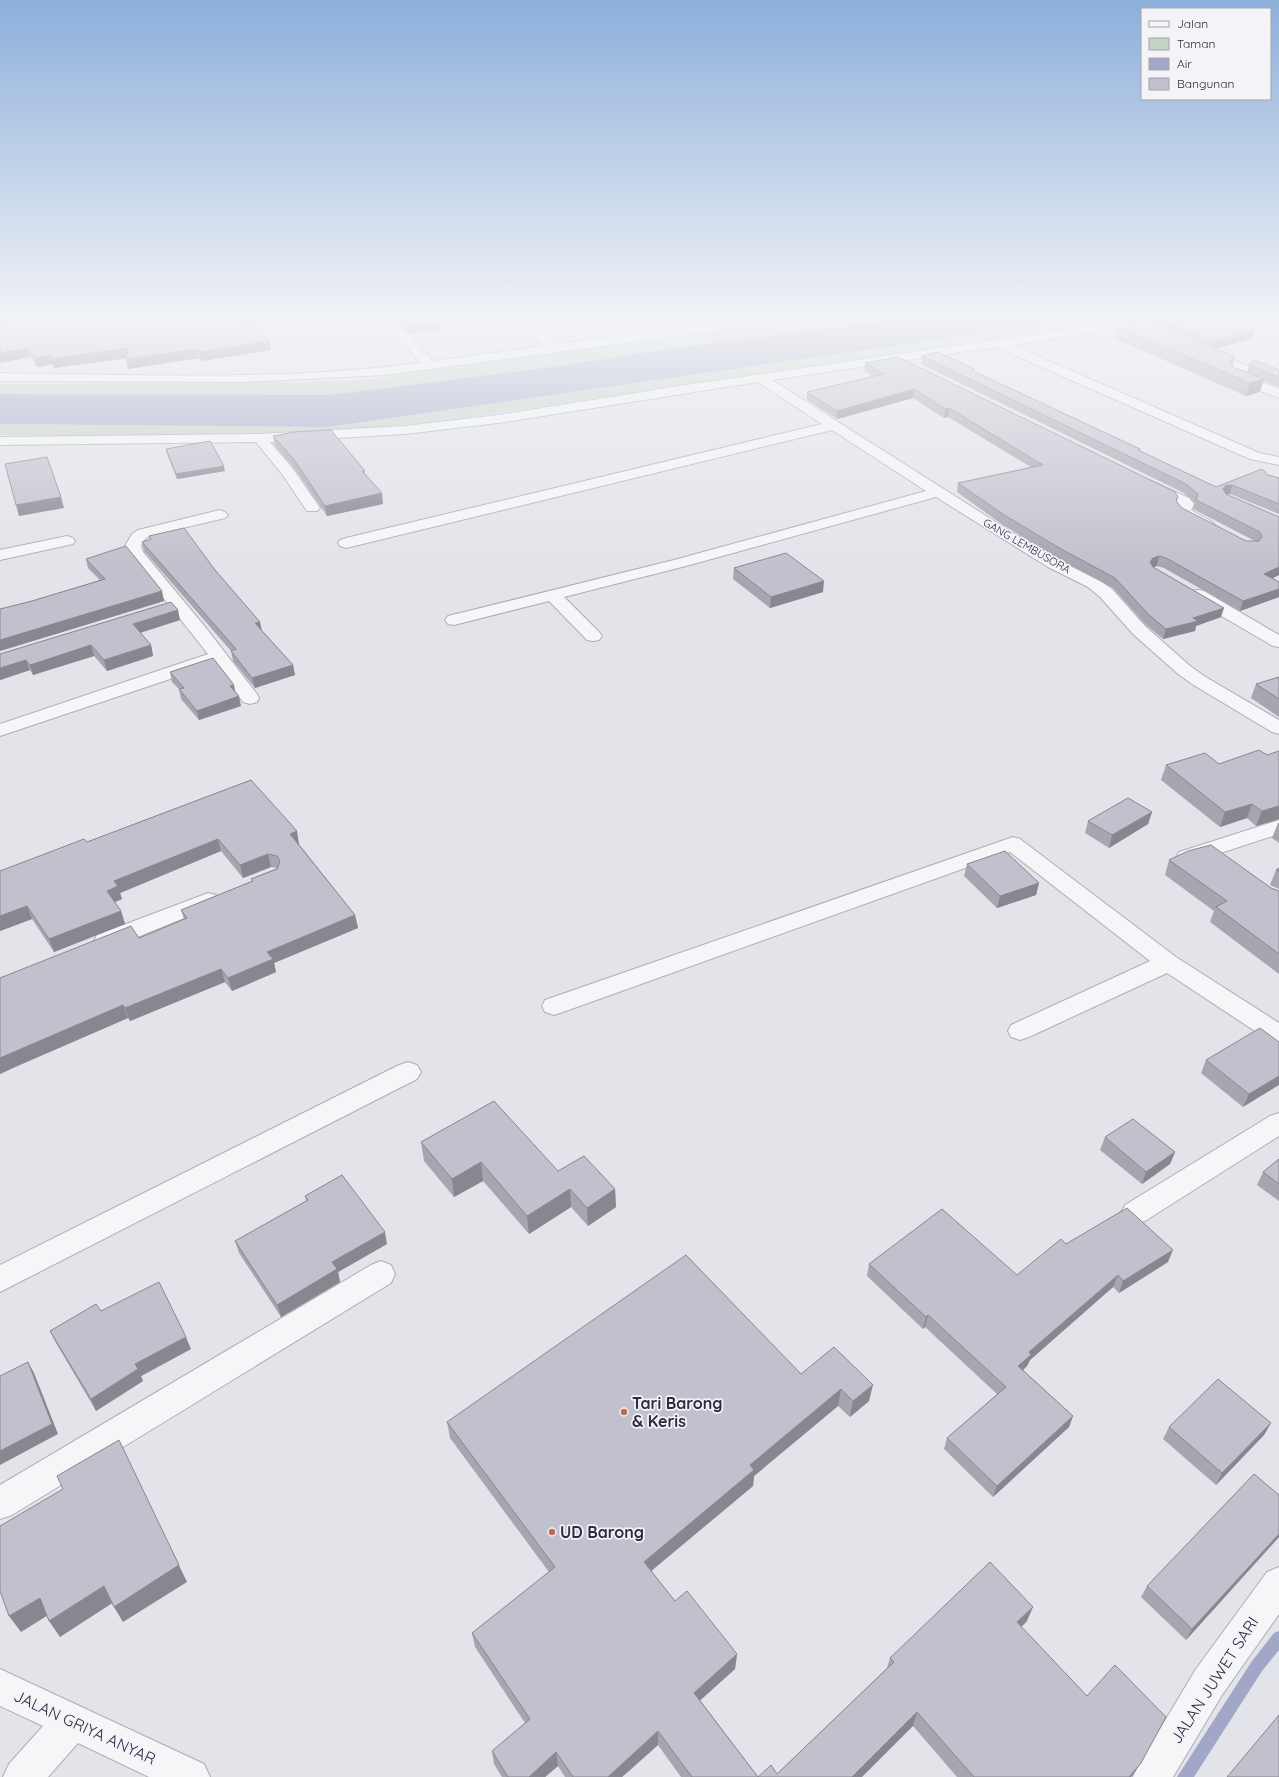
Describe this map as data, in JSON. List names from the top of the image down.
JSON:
{
  "streets": {
    "street": ["GANG LEMBUSORA", "JALAN JUWET SARI", "JALAN GRIYA ANYAR"]
  },
  "places": ["Tari Barong & Keris", "UD Barong"],
  "legend": [
    "Jalan",
    "Taman",
    "Air",
    "Bangunan"
  ]
}
